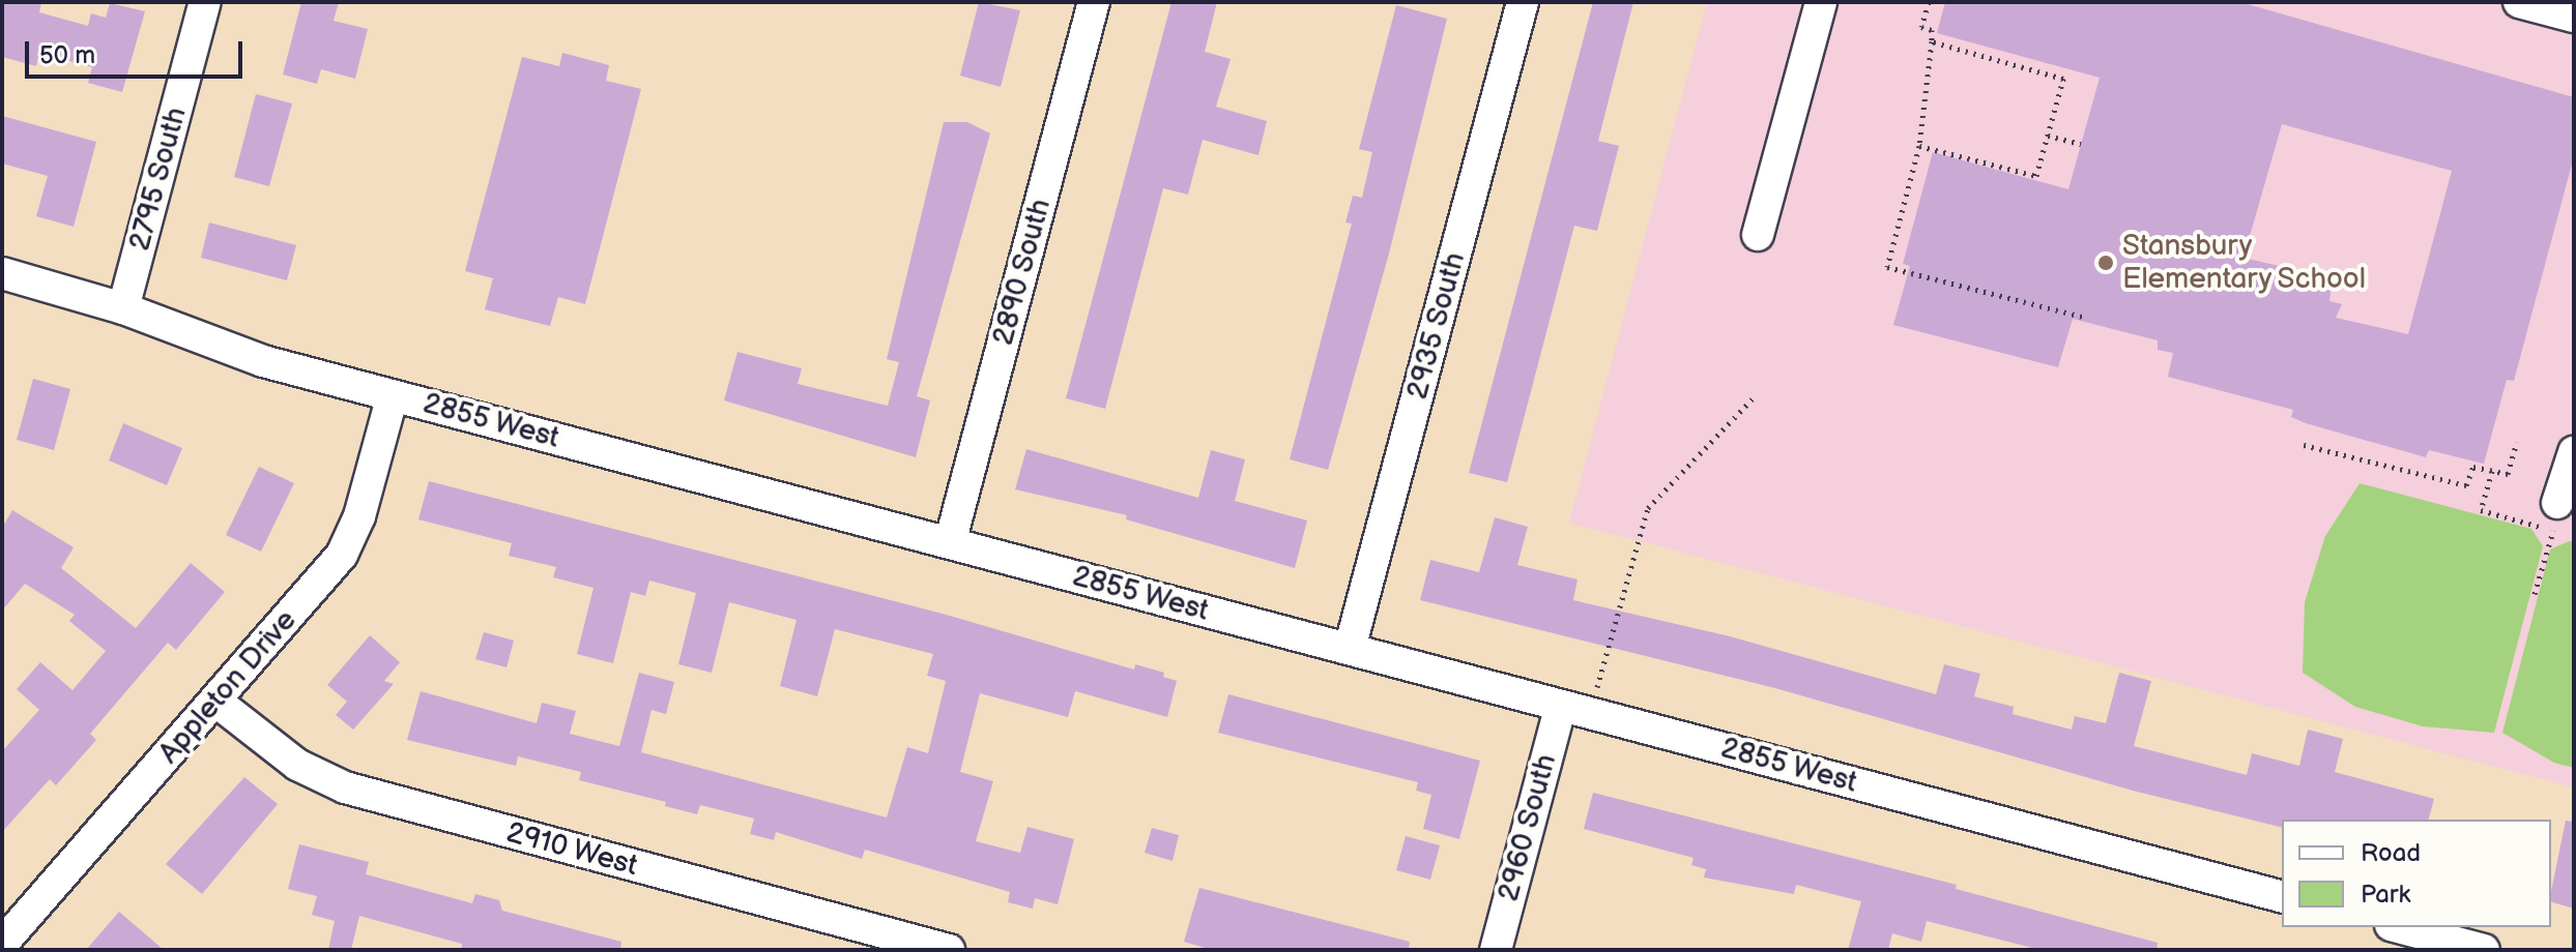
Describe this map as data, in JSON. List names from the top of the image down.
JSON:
{
  "streets": {
    "street": [
      "2795 South",
      "2890 South",
      "2935 South",
      "2855 West",
      "Appleton Drive",
      "2960 South",
      "2910 West"
    ]
  },
  "crossings": [
    ["2795 South", "2855 West"],
    ["2890 South", "2855 West"],
    ["2935 South", "2855 West"],
    ["2855 West", "Appleton Drive"],
    ["2855 West", "2960 South"],
    ["Appleton Drive", "2910 West"]
  ],
  "places": ["Stansbury Elementary School"],
  "legend": ["Road", "Park"],
  "scale_bar": "50 m"
}
